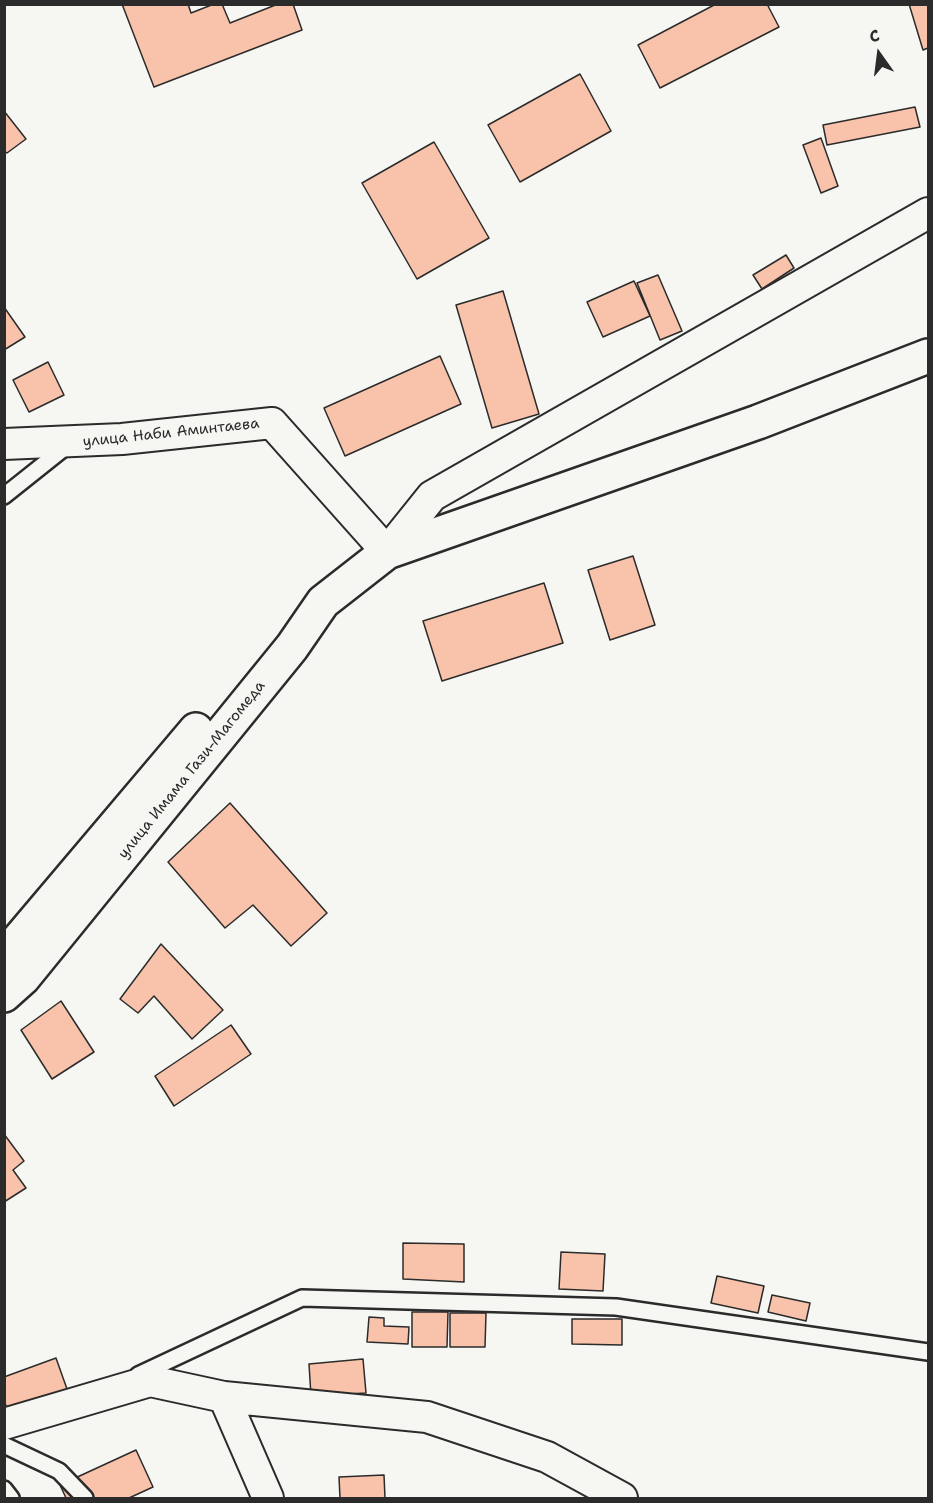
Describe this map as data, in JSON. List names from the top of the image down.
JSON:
{
  "streets": {
    "main road": ["улица Имама Гази-Магомеда"],
    "street": ["улица Наби Аминтаева"]
  },
  "crossings": [
    ["улица Наби Аминтаева", "улица Имама Гази-Магомеда"]
  ],
  "north": "top"
}
